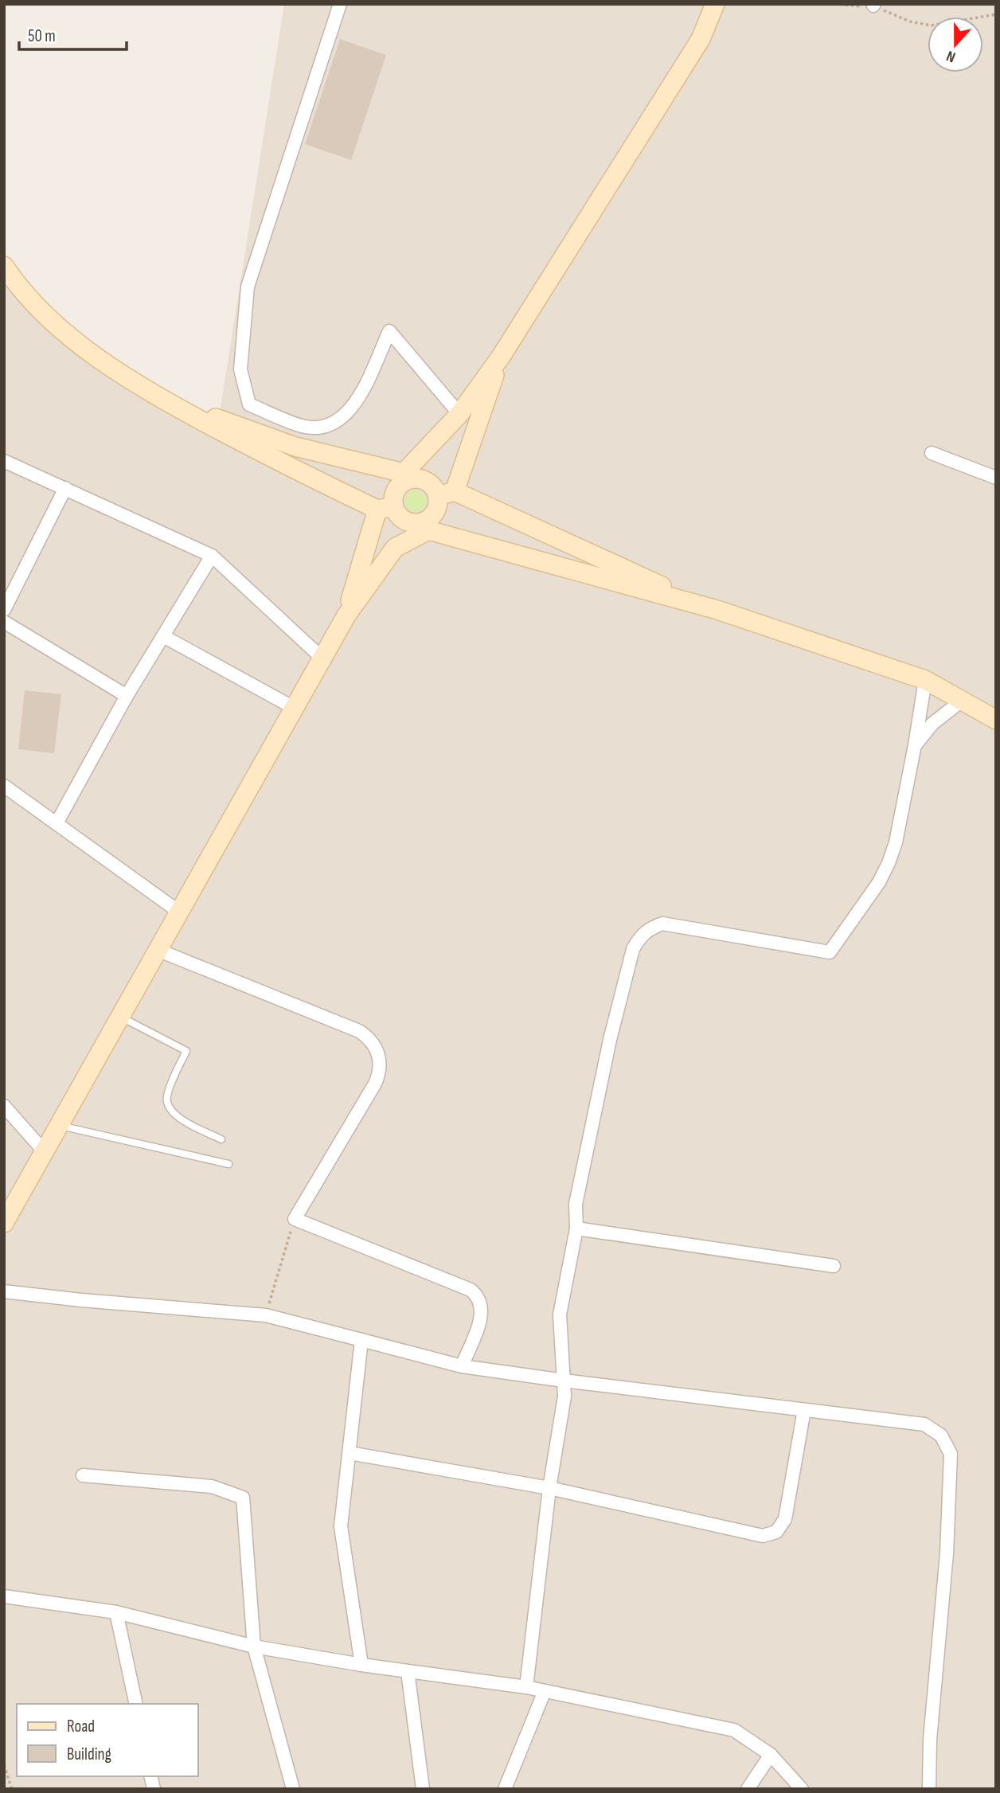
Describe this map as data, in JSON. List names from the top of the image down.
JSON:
{
  "legend": ["Road", "Building"],
  "scale_bar": "50 m",
  "north": "bottom"
}
